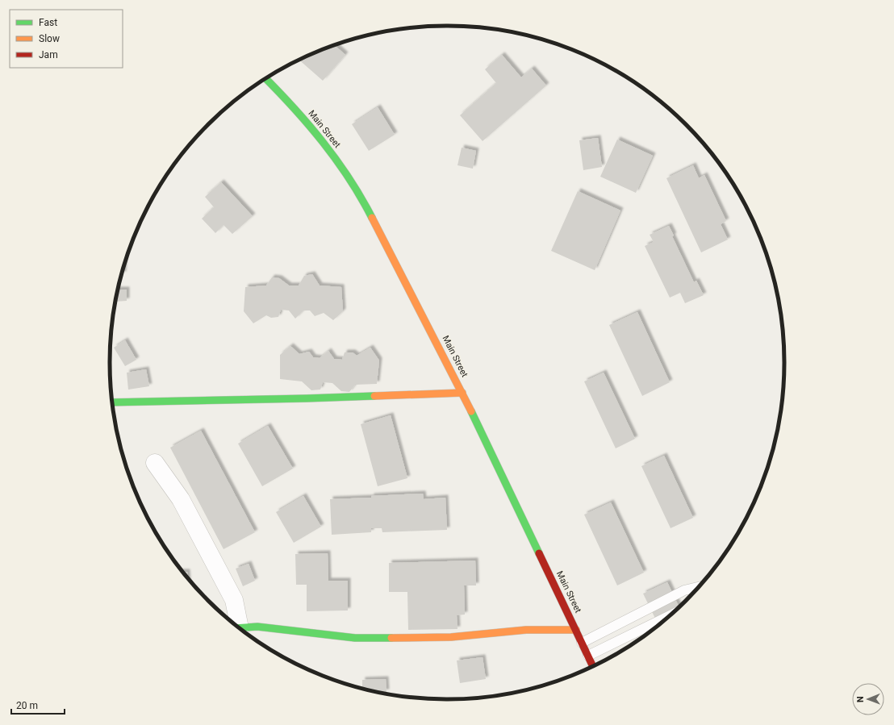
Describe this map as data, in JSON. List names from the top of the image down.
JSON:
{
  "streets": {
    "main road": ["Main Street"]
  },
  "legend": ["Fast", "Slow", "Jam"],
  "scale_bar": "20 m",
  "north": "left"
}
